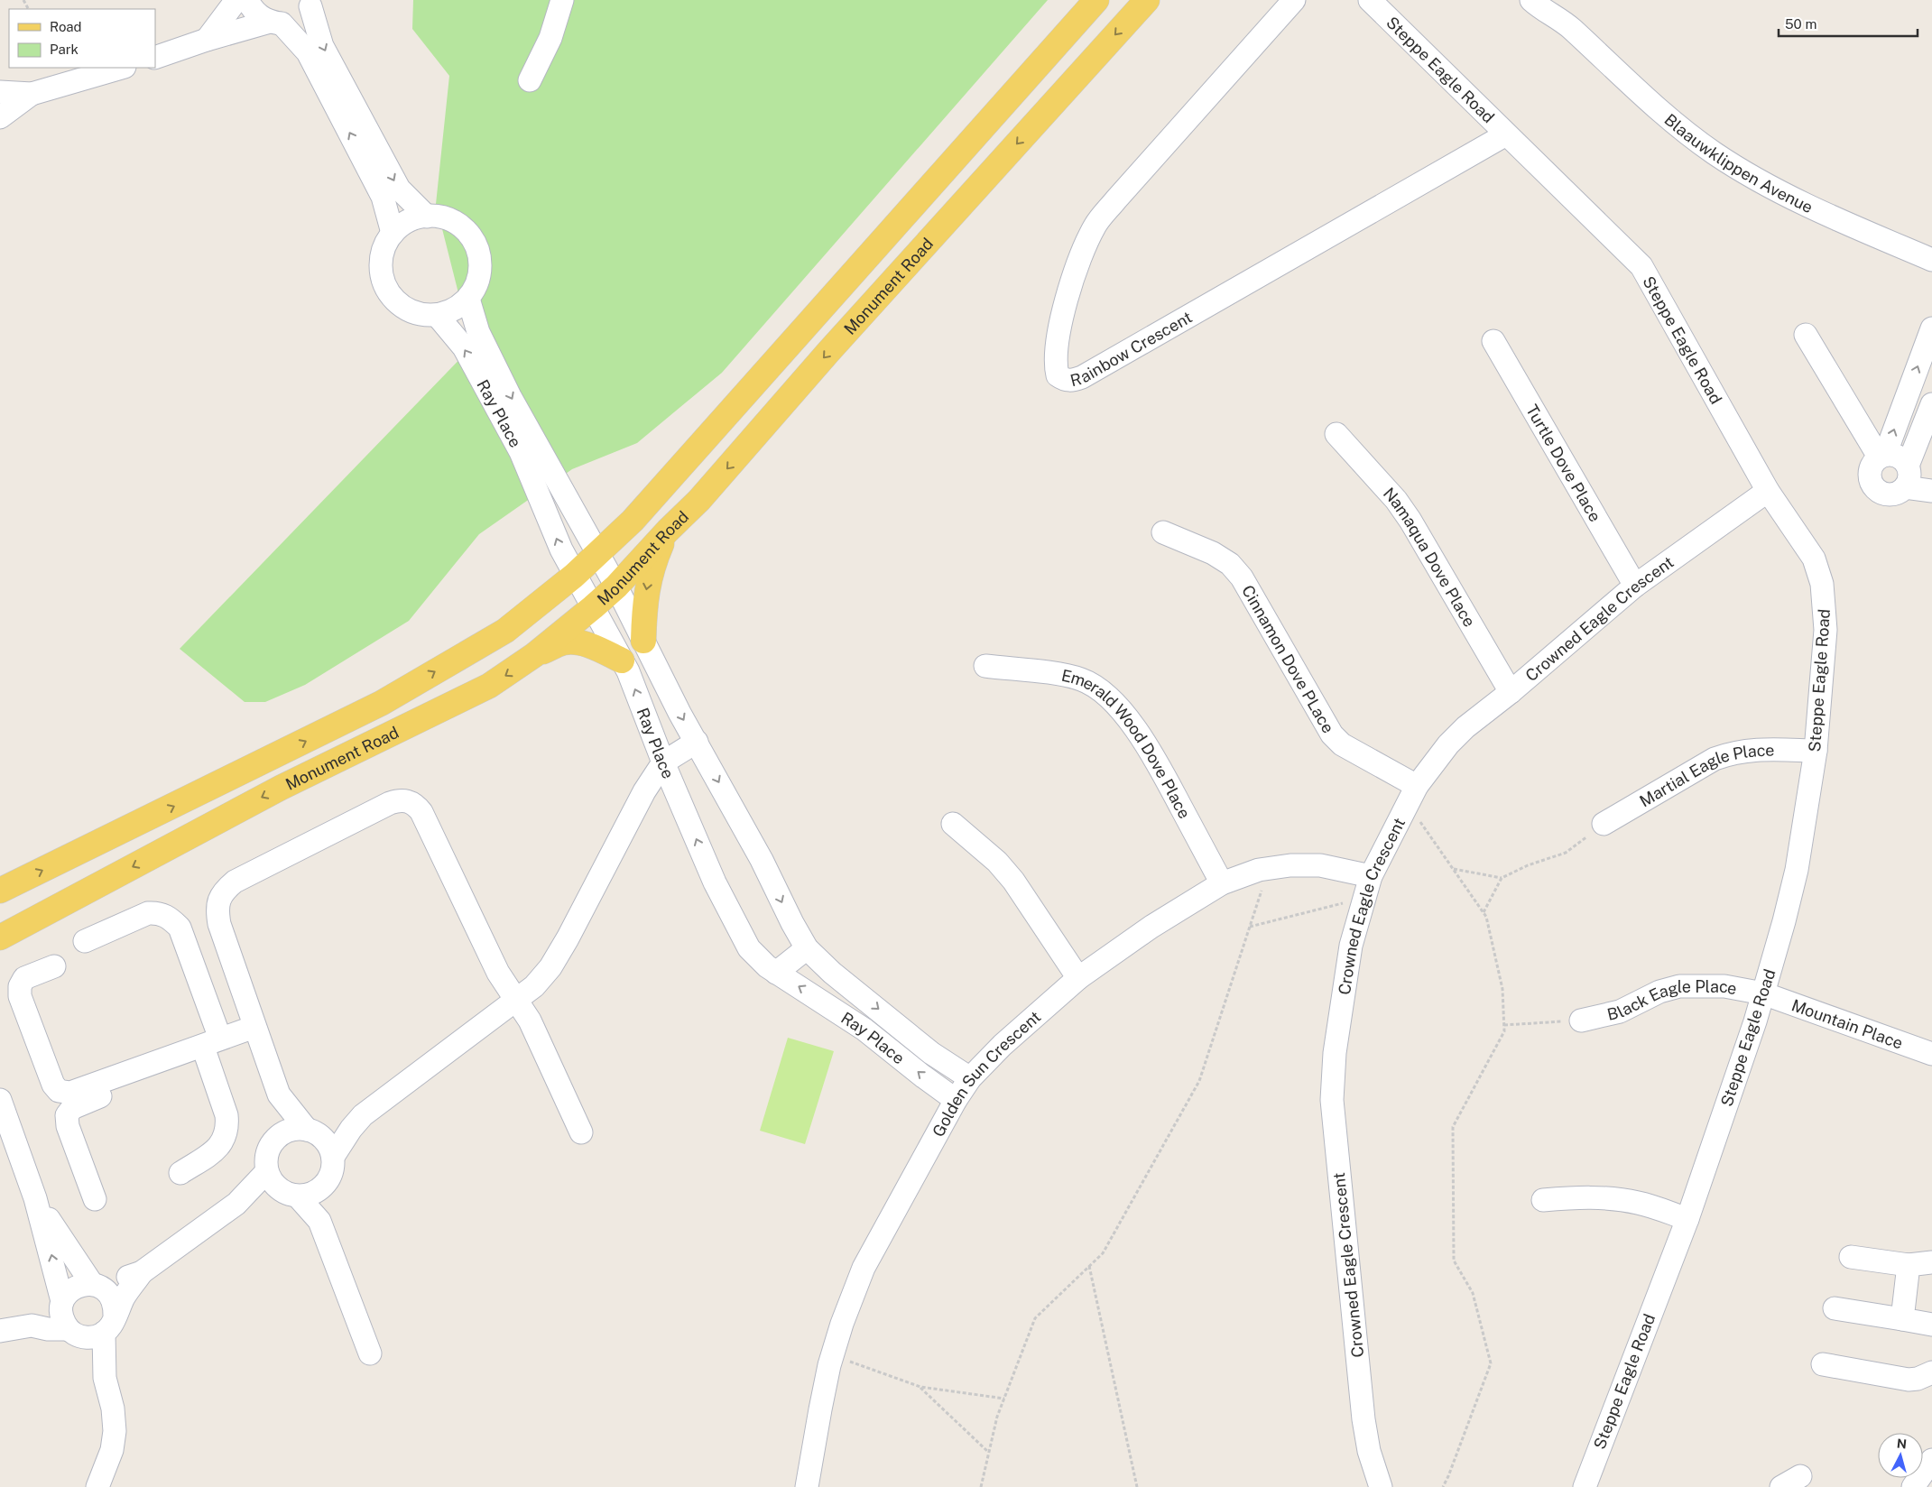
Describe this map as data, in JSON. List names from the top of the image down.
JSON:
{
  "streets": {
    "main road": ["Monument Road"],
    "street": [
      "Steppe Eagle Road",
      "Blaauwklippen Avenue",
      "Rainbow Crescent",
      "Ray Place",
      "Turtle Dove Place",
      "Namaqua Dove Place",
      "Crowned Eagle Crescent",
      "Cinnamon Dove PLace",
      "Emerald Wood Dove Place",
      "Martial Eagle Place",
      "Black Eagle Place",
      "Mountain Place",
      "Golden Sun Crescent"
    ]
  },
  "crossings": [
    ["Steppe Eagle Road", "Rainbow Crescent"],
    ["Steppe Eagle Road", "Crowned Eagle Crescent"],
    ["Steppe Eagle Road", "Martial Eagle Place"],
    ["Steppe Eagle Road", "Black Eagle Place"],
    ["Steppe Eagle Road", "Mountain Place"],
    ["Monument Road", "Ray Place"],
    ["Ray Place", "Golden Sun Crescent"],
    ["Turtle Dove Place", "Crowned Eagle Crescent"],
    ["Namaqua Dove Place", "Crowned Eagle Crescent"],
    ["Crowned Eagle Crescent", "Cinnamon Dove PLace"],
    ["Crowned Eagle Crescent", "Golden Sun Crescent"],
    ["Emerald Wood Dove Place", "Golden Sun Crescent"],
    ["Black Eagle Place", "Mountain Place"]
  ],
  "legend": ["Road", "Park"],
  "scale_bar": "50 m",
  "north": "top"
}
